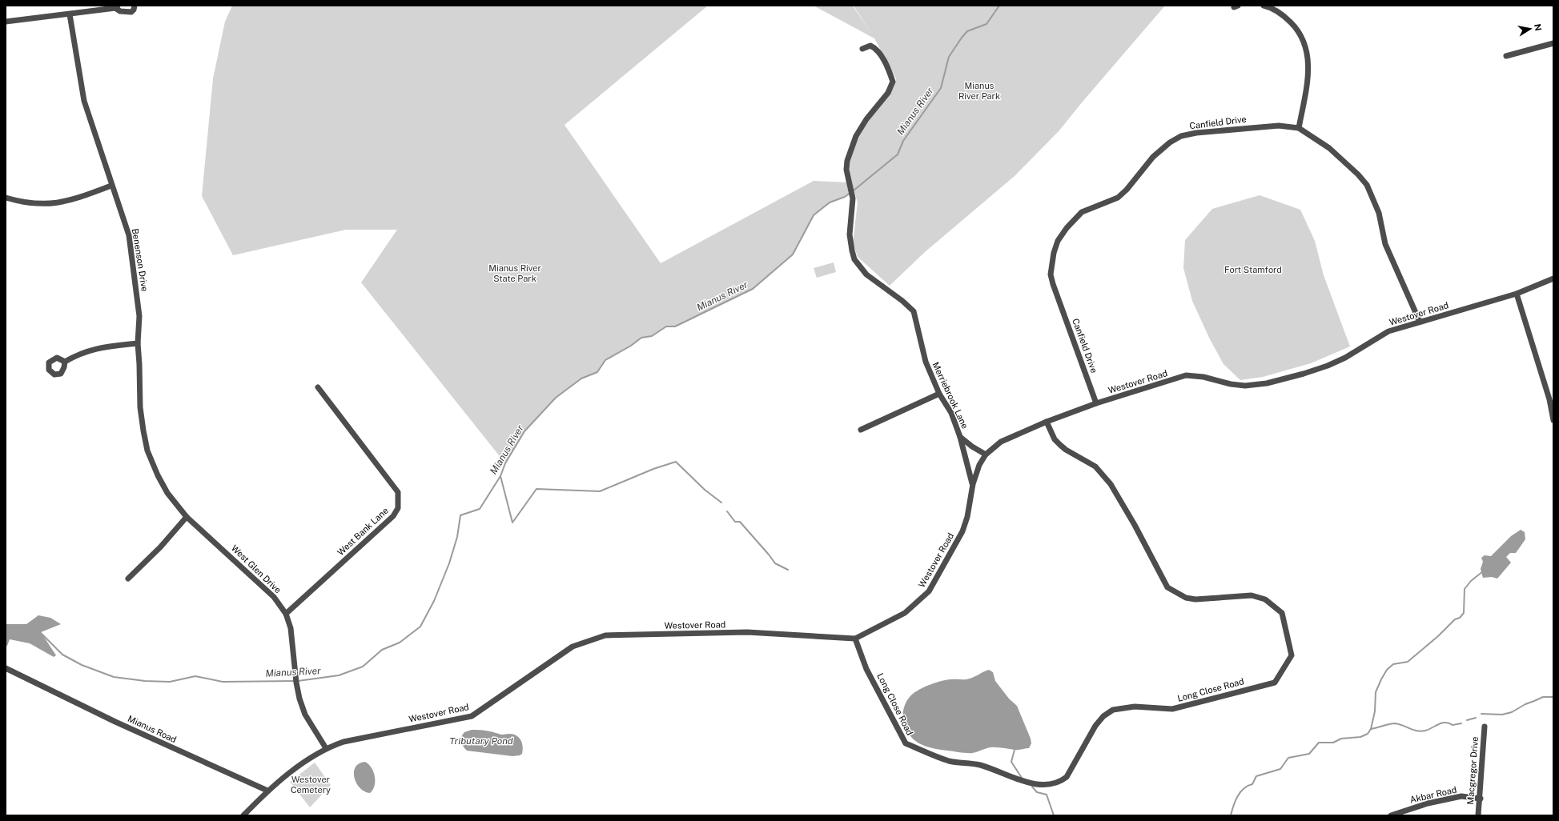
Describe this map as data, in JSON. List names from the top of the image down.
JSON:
{
  "streets": {
    "street": [
      "Canfield Drive",
      "Benenson Drive",
      "Westover Road",
      "Merriebrook Lane",
      "West Bank Lane",
      "West Glen Drive",
      "Long Close Road",
      "Mianus Road",
      "Macgregor Drive",
      "Akbar Road"
    ]
  },
  "crossings": [
    ["Canfield Drive", "Westover Road"],
    ["Benenson Drive", "West Glen Drive"],
    ["Westover Road", "Merriebrook Lane"],
    ["Westover Road", "West Glen Drive"],
    ["Westover Road", "Long Close Road"],
    ["Westover Road", "Mianus Road"],
    ["West Bank Lane", "West Glen Drive"],
    ["Macgregor Drive", "Akbar Road"]
  ],
  "water": ["Mianus River", "Tributary Pond"],
  "parks": [
    "Mianus River Park",
    "Mianus River State Park",
    "Fort Stamford",
    "Westover Cemetery"
  ],
  "north": "right"
}
